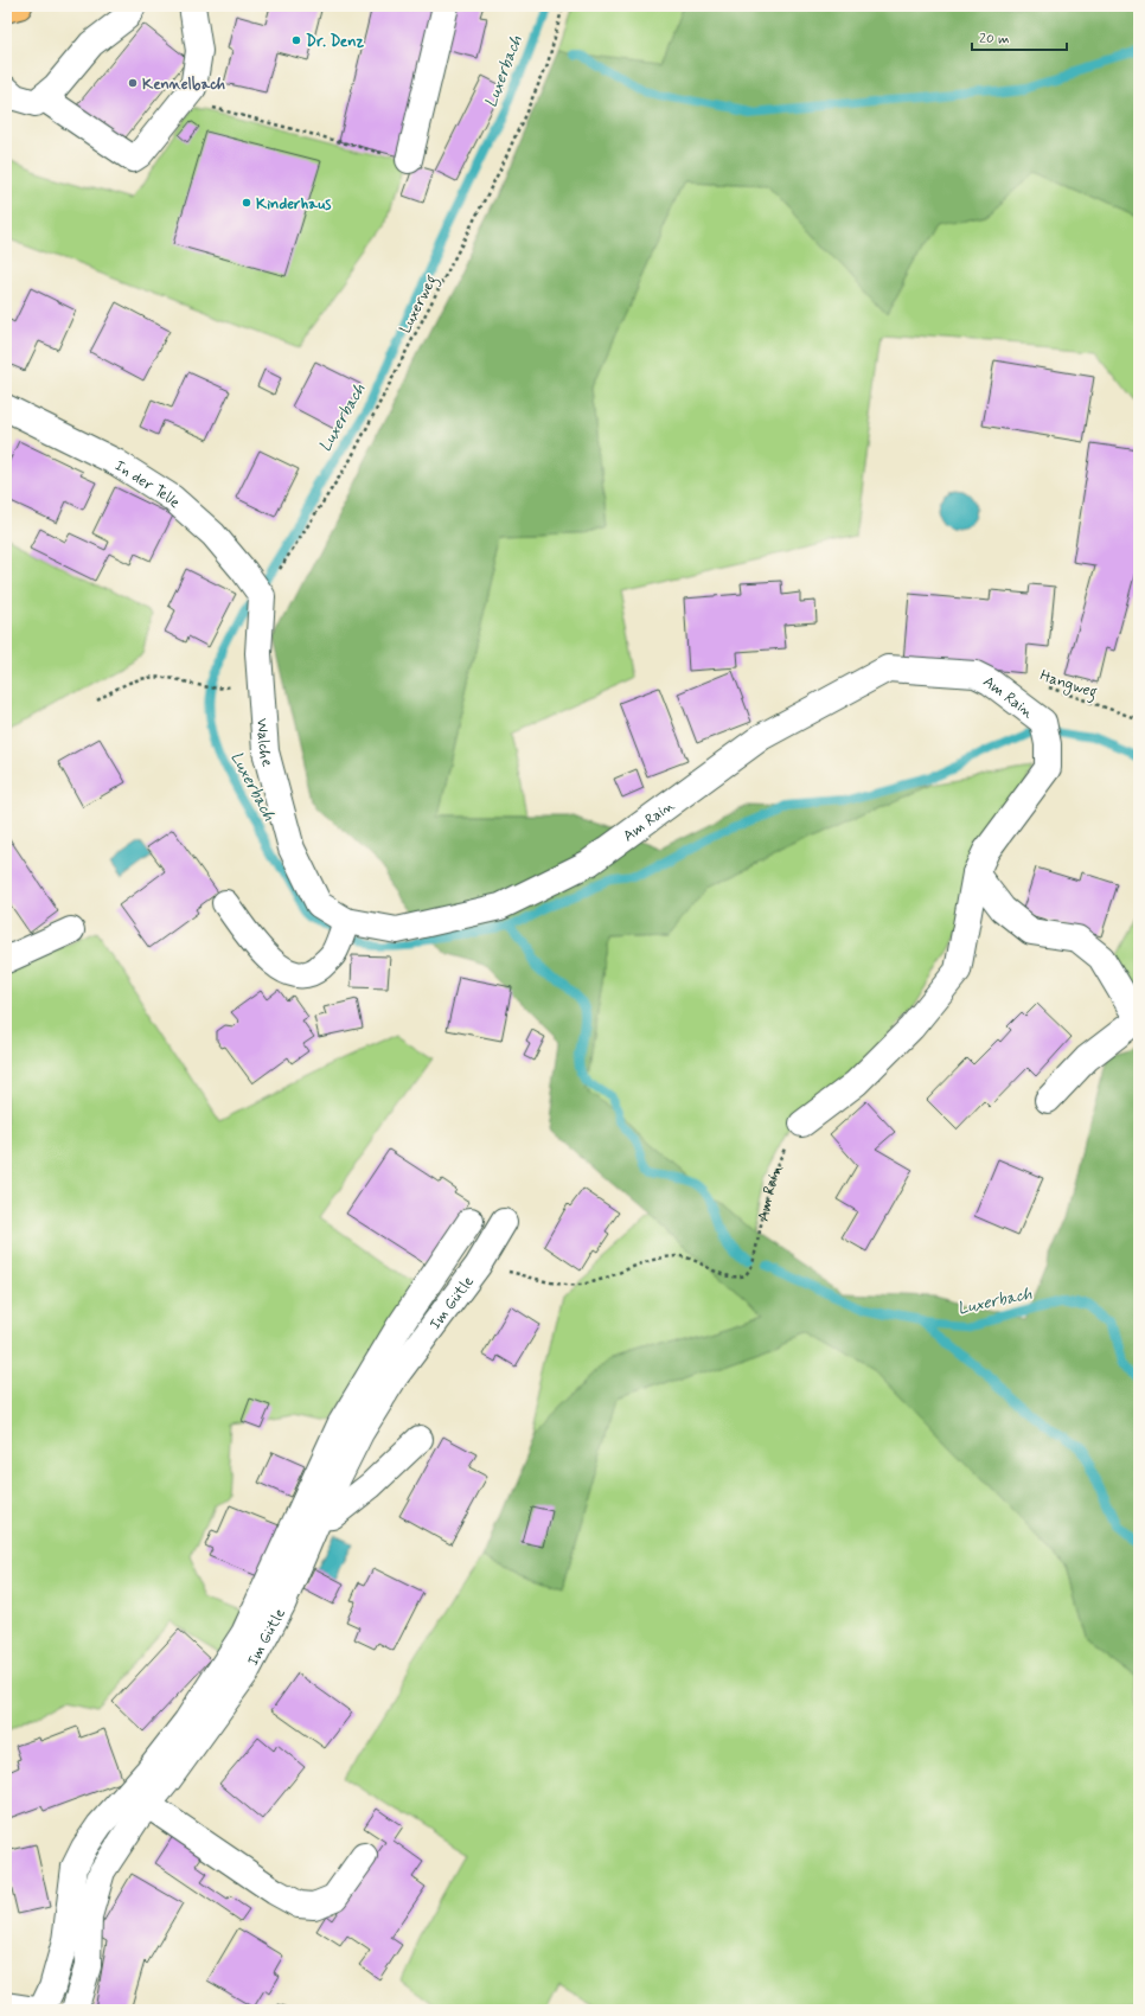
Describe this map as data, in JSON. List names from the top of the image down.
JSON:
{
  "streets": {
    "street": [
      "In der Telle",
      "Am Rain",
      "Walche",
      "Im Gütle"
    ],
    "path": ["Luxerweg", "Hangweg"]
  },
  "crossings": [
    ["Luxerweg", "In der Telle"],
    ["Luxerweg", "Walche"],
    ["In der Telle", "Walche"],
    ["Am Rain", "Walche"],
    ["Am Rain", "Im Gütle"]
  ],
  "water": ["Luxerbach"],
  "places": ["Dr. Denz", "Kennelbach", "Kinderhaus"],
  "scale_bar": "20 m"
}
